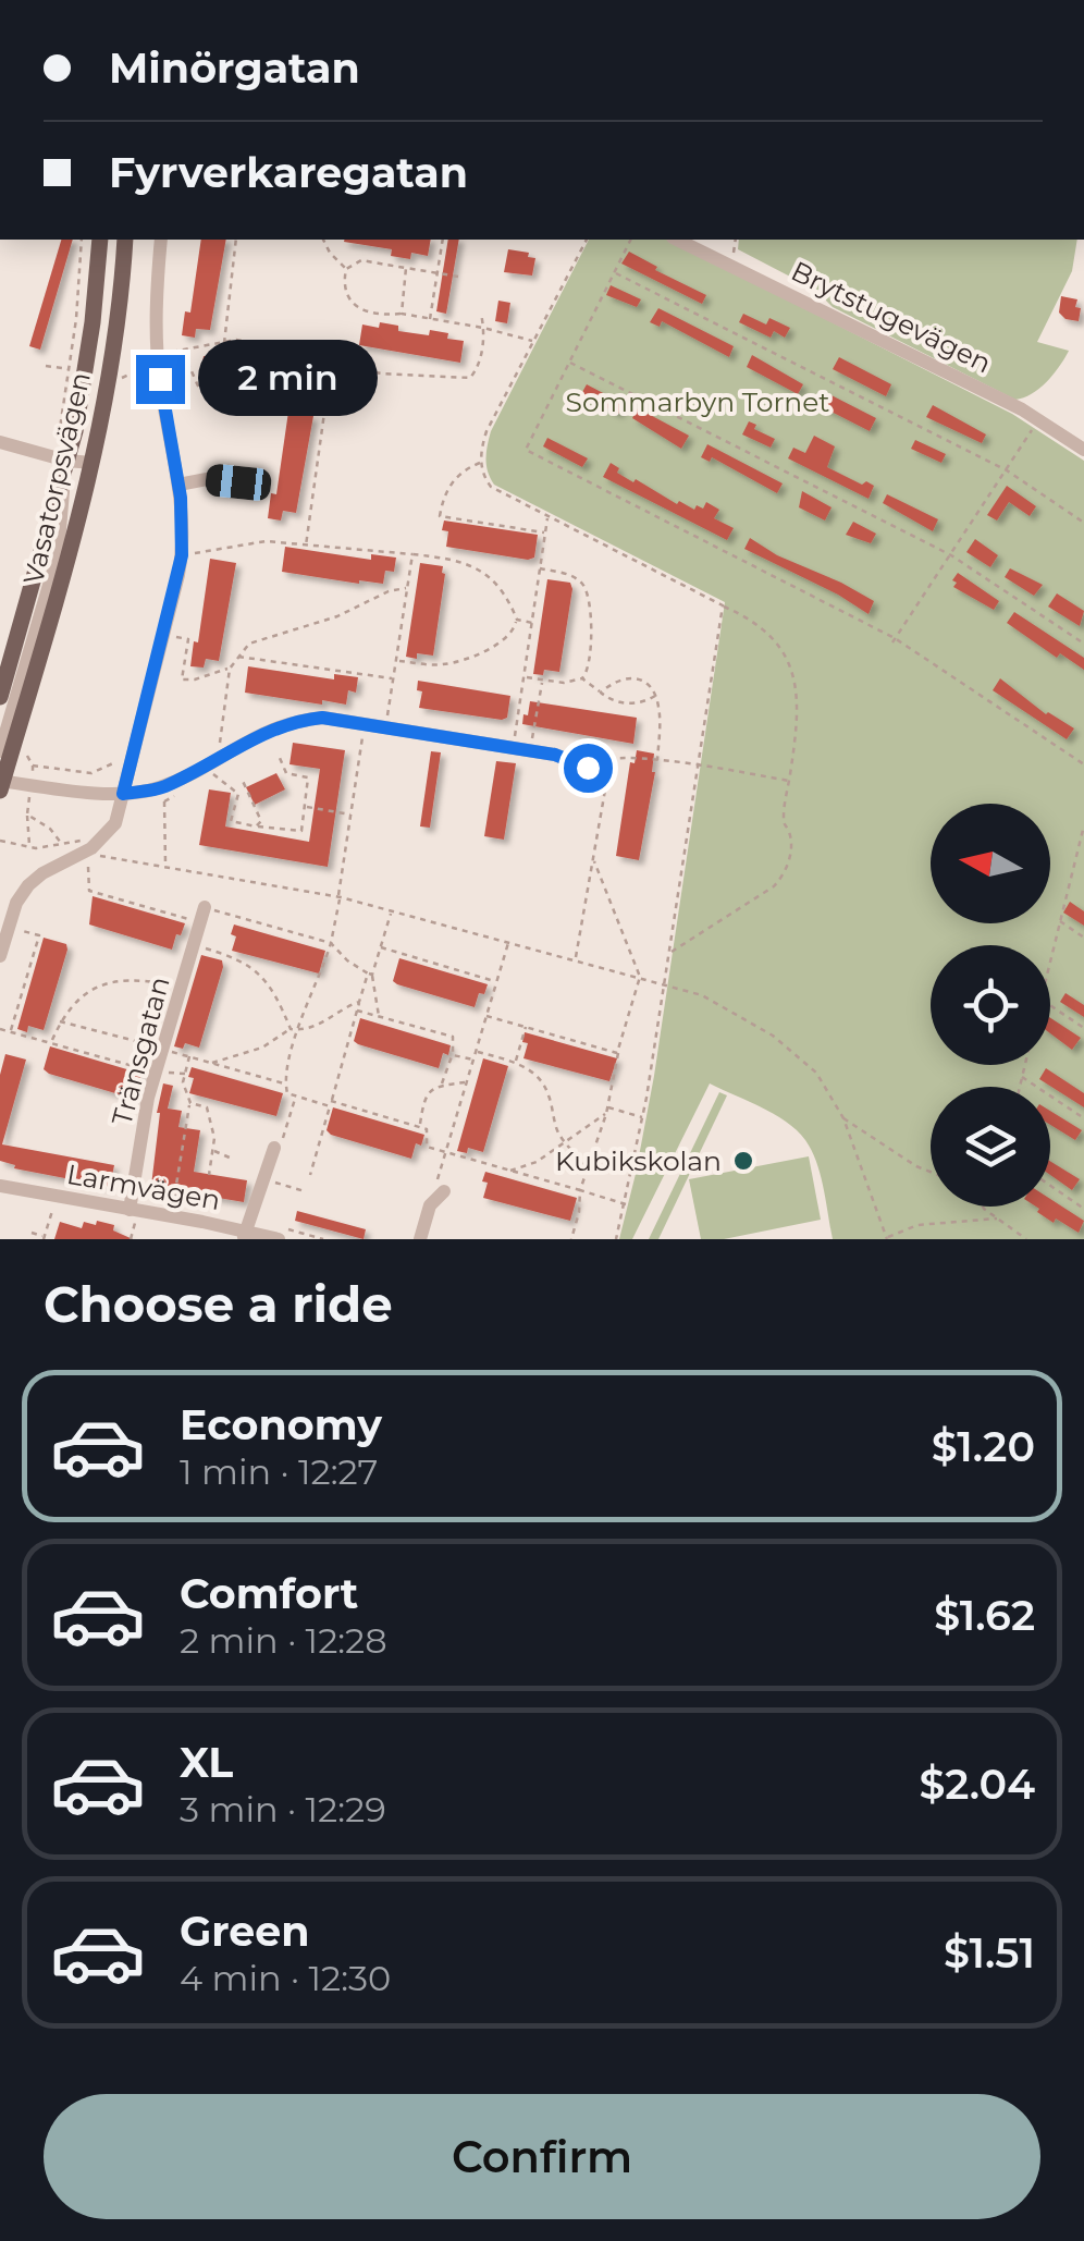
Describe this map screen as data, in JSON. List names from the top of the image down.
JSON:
{
  "streets": {
    "main road": ["Vasatorpsvägen"],
    "street": ["Brytstugevägen", "Tränsgatan", "Larmvägen"]
  },
  "crossings": [
    ["Tränsgatan", "Larmvägen"]
  ],
  "parks": ["Sommarbyn Tornet"],
  "places": ["Kubikskolan"],
  "north": "left",
  "page": {
    "banner": ["Minörgatan", "Fyrverkaregatan"],
    "bubble": "2 min",
    "heading": "Choose a ride",
    "list": [
      {
        "name": "Economy",
        "note": "1 min · 12:27",
        "value": "$1.20"
      },
      {
        "name": "Comfort",
        "note": "2 min · 12:28",
        "value": "$1.62"
      },
      {
        "name": "XL",
        "note": "3 min · 12:29",
        "value": "$2.04"
      },
      {
        "name": "Green",
        "note": "4 min · 12:30",
        "value": "$1.51"
      }
    ],
    "buttons": "Confirm"
  }
}
